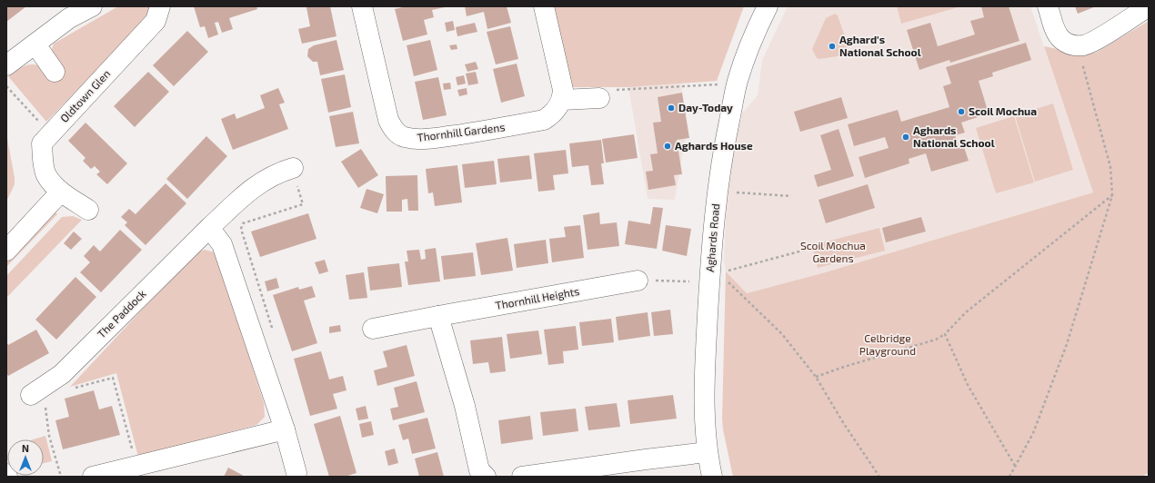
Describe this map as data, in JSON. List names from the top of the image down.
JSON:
{
  "streets": {
    "street": [
      "Oldtown Glen",
      "Thornhill Gardens",
      "Aghards Road",
      "Thornhill Heights",
      "The Paddock"
    ]
  },
  "parks": ["Scoil Mochua Gardens", "Celbridge Playground"],
  "places": [
    "Aghard's National School",
    "Day-Today",
    "Scoil Mochua",
    "Aghards National School",
    "Aghards House"
  ],
  "north": "top"
}
